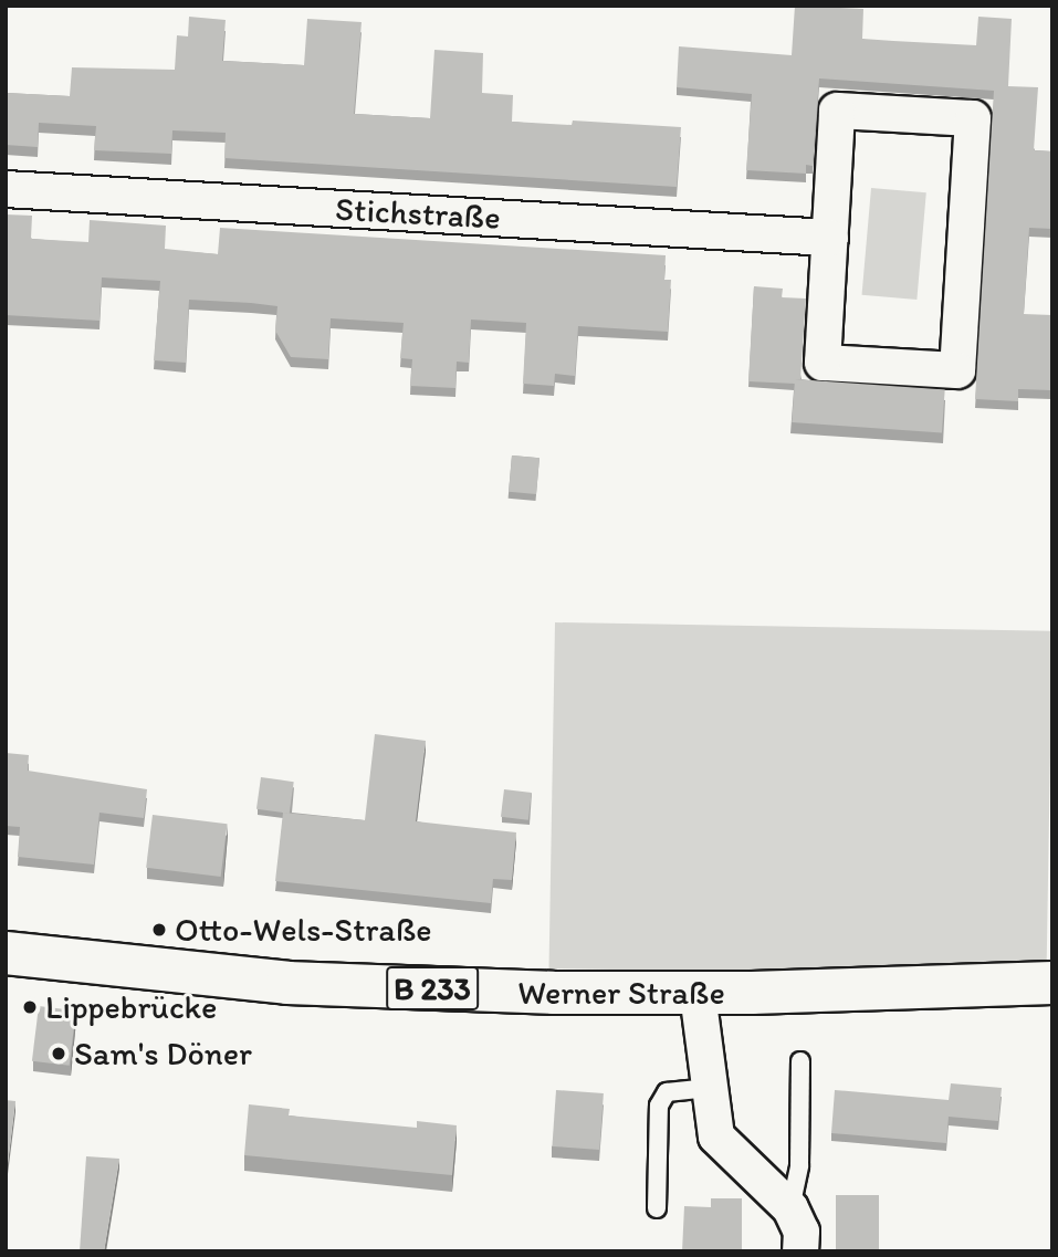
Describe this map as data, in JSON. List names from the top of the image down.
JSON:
{
  "streets": {
    "main road": ["B 233", "Werner Straße"],
    "street": ["Stichstraße"]
  },
  "places": ["Otto-Wels-Straße", "Lippebrücke", "Sam's Döner"]
}
